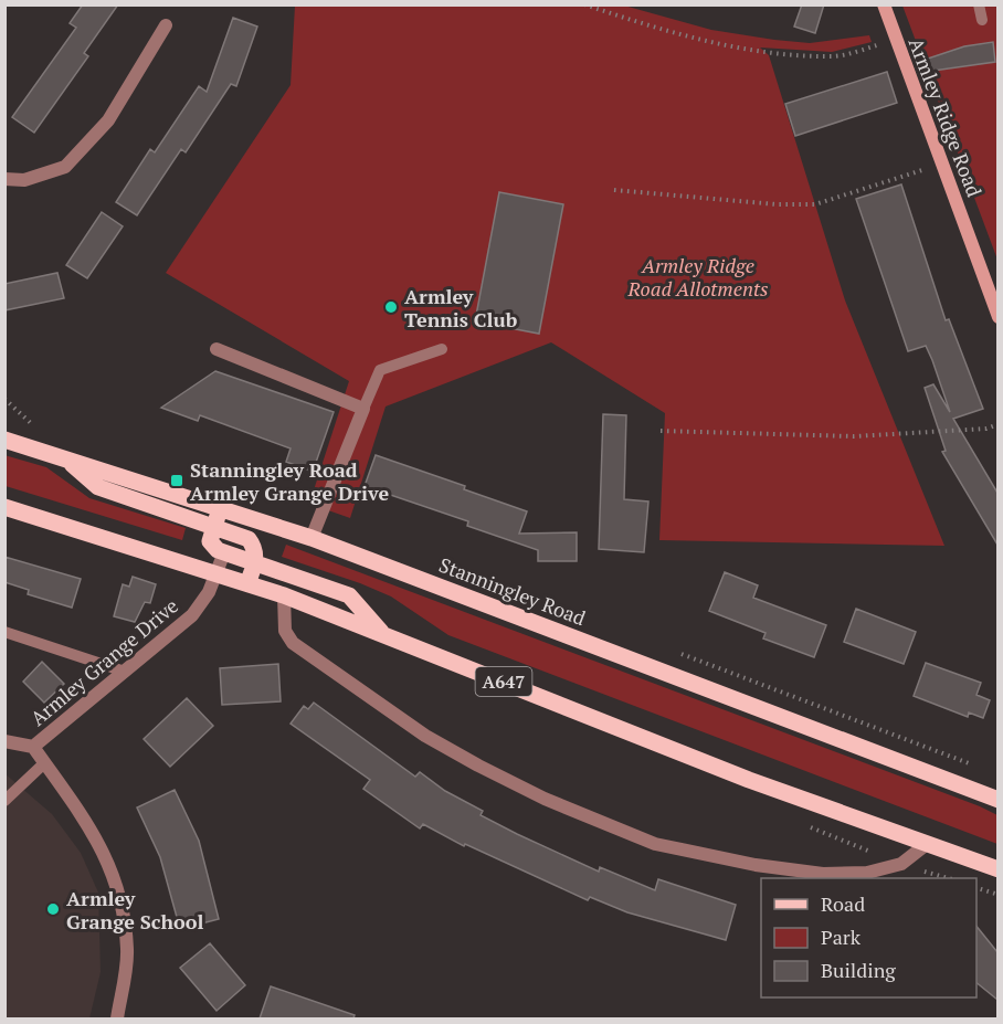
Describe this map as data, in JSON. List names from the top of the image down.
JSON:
{
  "streets": {
    "main road": ["Stanningley Road", "A647"],
    "street": ["Armley Ridge Road", "Armley Grange Drive"]
  },
  "crossings": [
    ["Armley Grange Drive", "A647"]
  ],
  "parks": ["Armley Ridge Road Allotments"],
  "places": {
    "other": ["Armley Tennis Club", "Armley Grange School"],
    "transit": ["Stanningley Road Armley Grange Drive"]
  },
  "legend": ["Road", "Park", "Building"]
}
